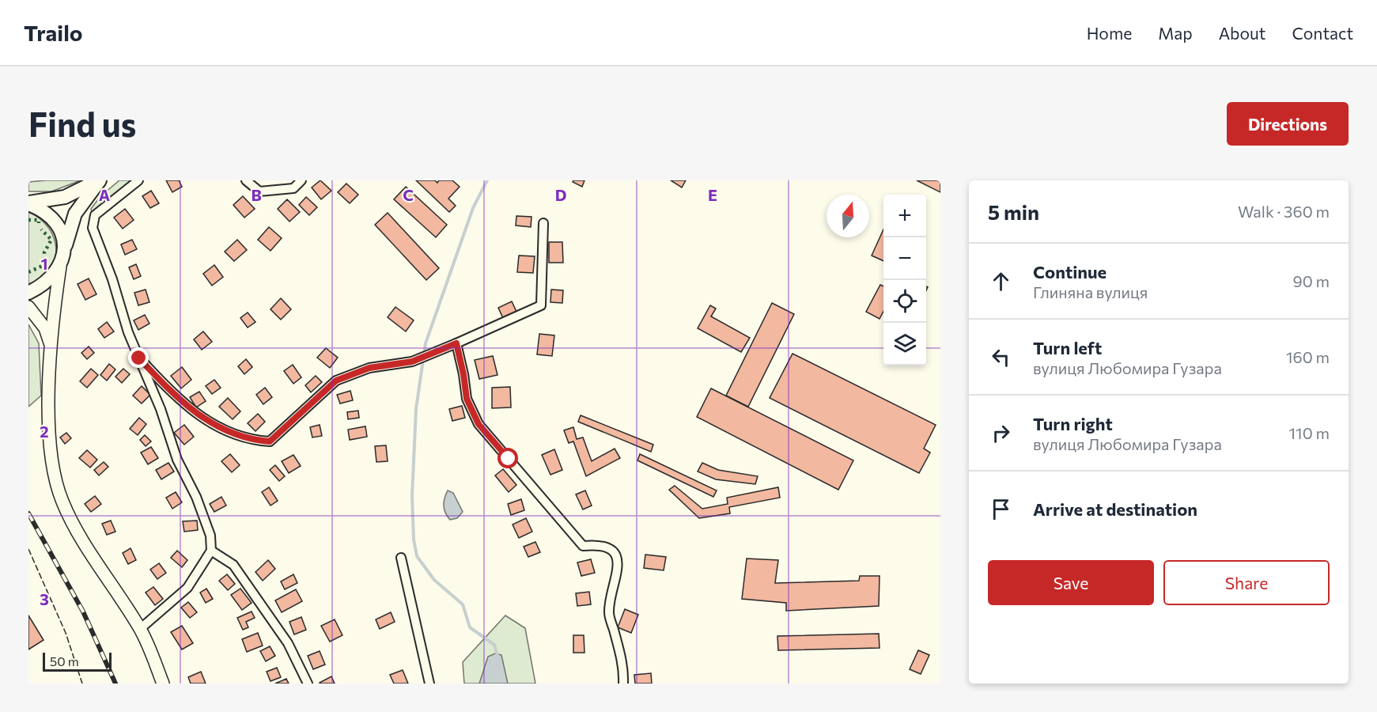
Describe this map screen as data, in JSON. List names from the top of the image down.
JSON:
{
  "scale_bar": "50 m",
  "north": "top",
  "page": {
    "header": "Trailo",
    "nav": [
      "Home",
      "Map",
      "About",
      "Contact"
    ],
    "buttons": [
      "Directions",
      ["Save", "Share"]
    ],
    "title": "Find us",
    "heading": ["5 min", "Walk · 360 m"],
    "map_buttons": ["+", "−"],
    "list": [
      ["Continue", "Глиняна вулиця", "90 m"],
      ["Turn left", "вулиця Любомира Гузара", "160 m"],
      ["Turn right", "вулиця Любомира Гузара", "110 m"],
      "Arrive at destination"
    ],
    "scale": "50 m"
  },
  "grid": {
    "columns": [
      "A",
      "B",
      "C",
      "D",
      "E"
    ],
    "rows": ["1", "2", "3"]
  }
}
